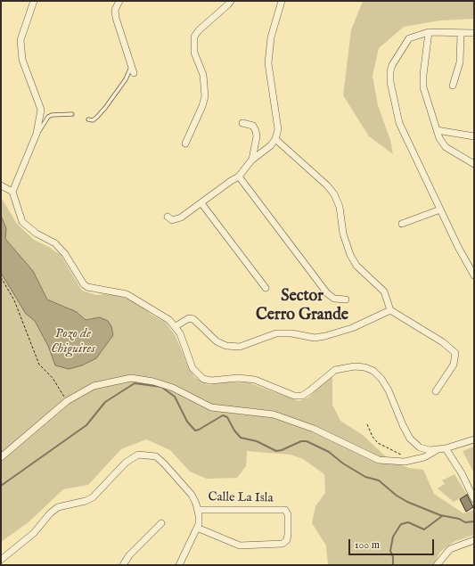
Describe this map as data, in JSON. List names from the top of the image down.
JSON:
{
  "streets": {
    "street": ["Calle La Isla"]
  },
  "districts": ["Sector Cerro Grande"],
  "water": ["Pozo de Chiguires"],
  "scale_bar": "100 m"
}
